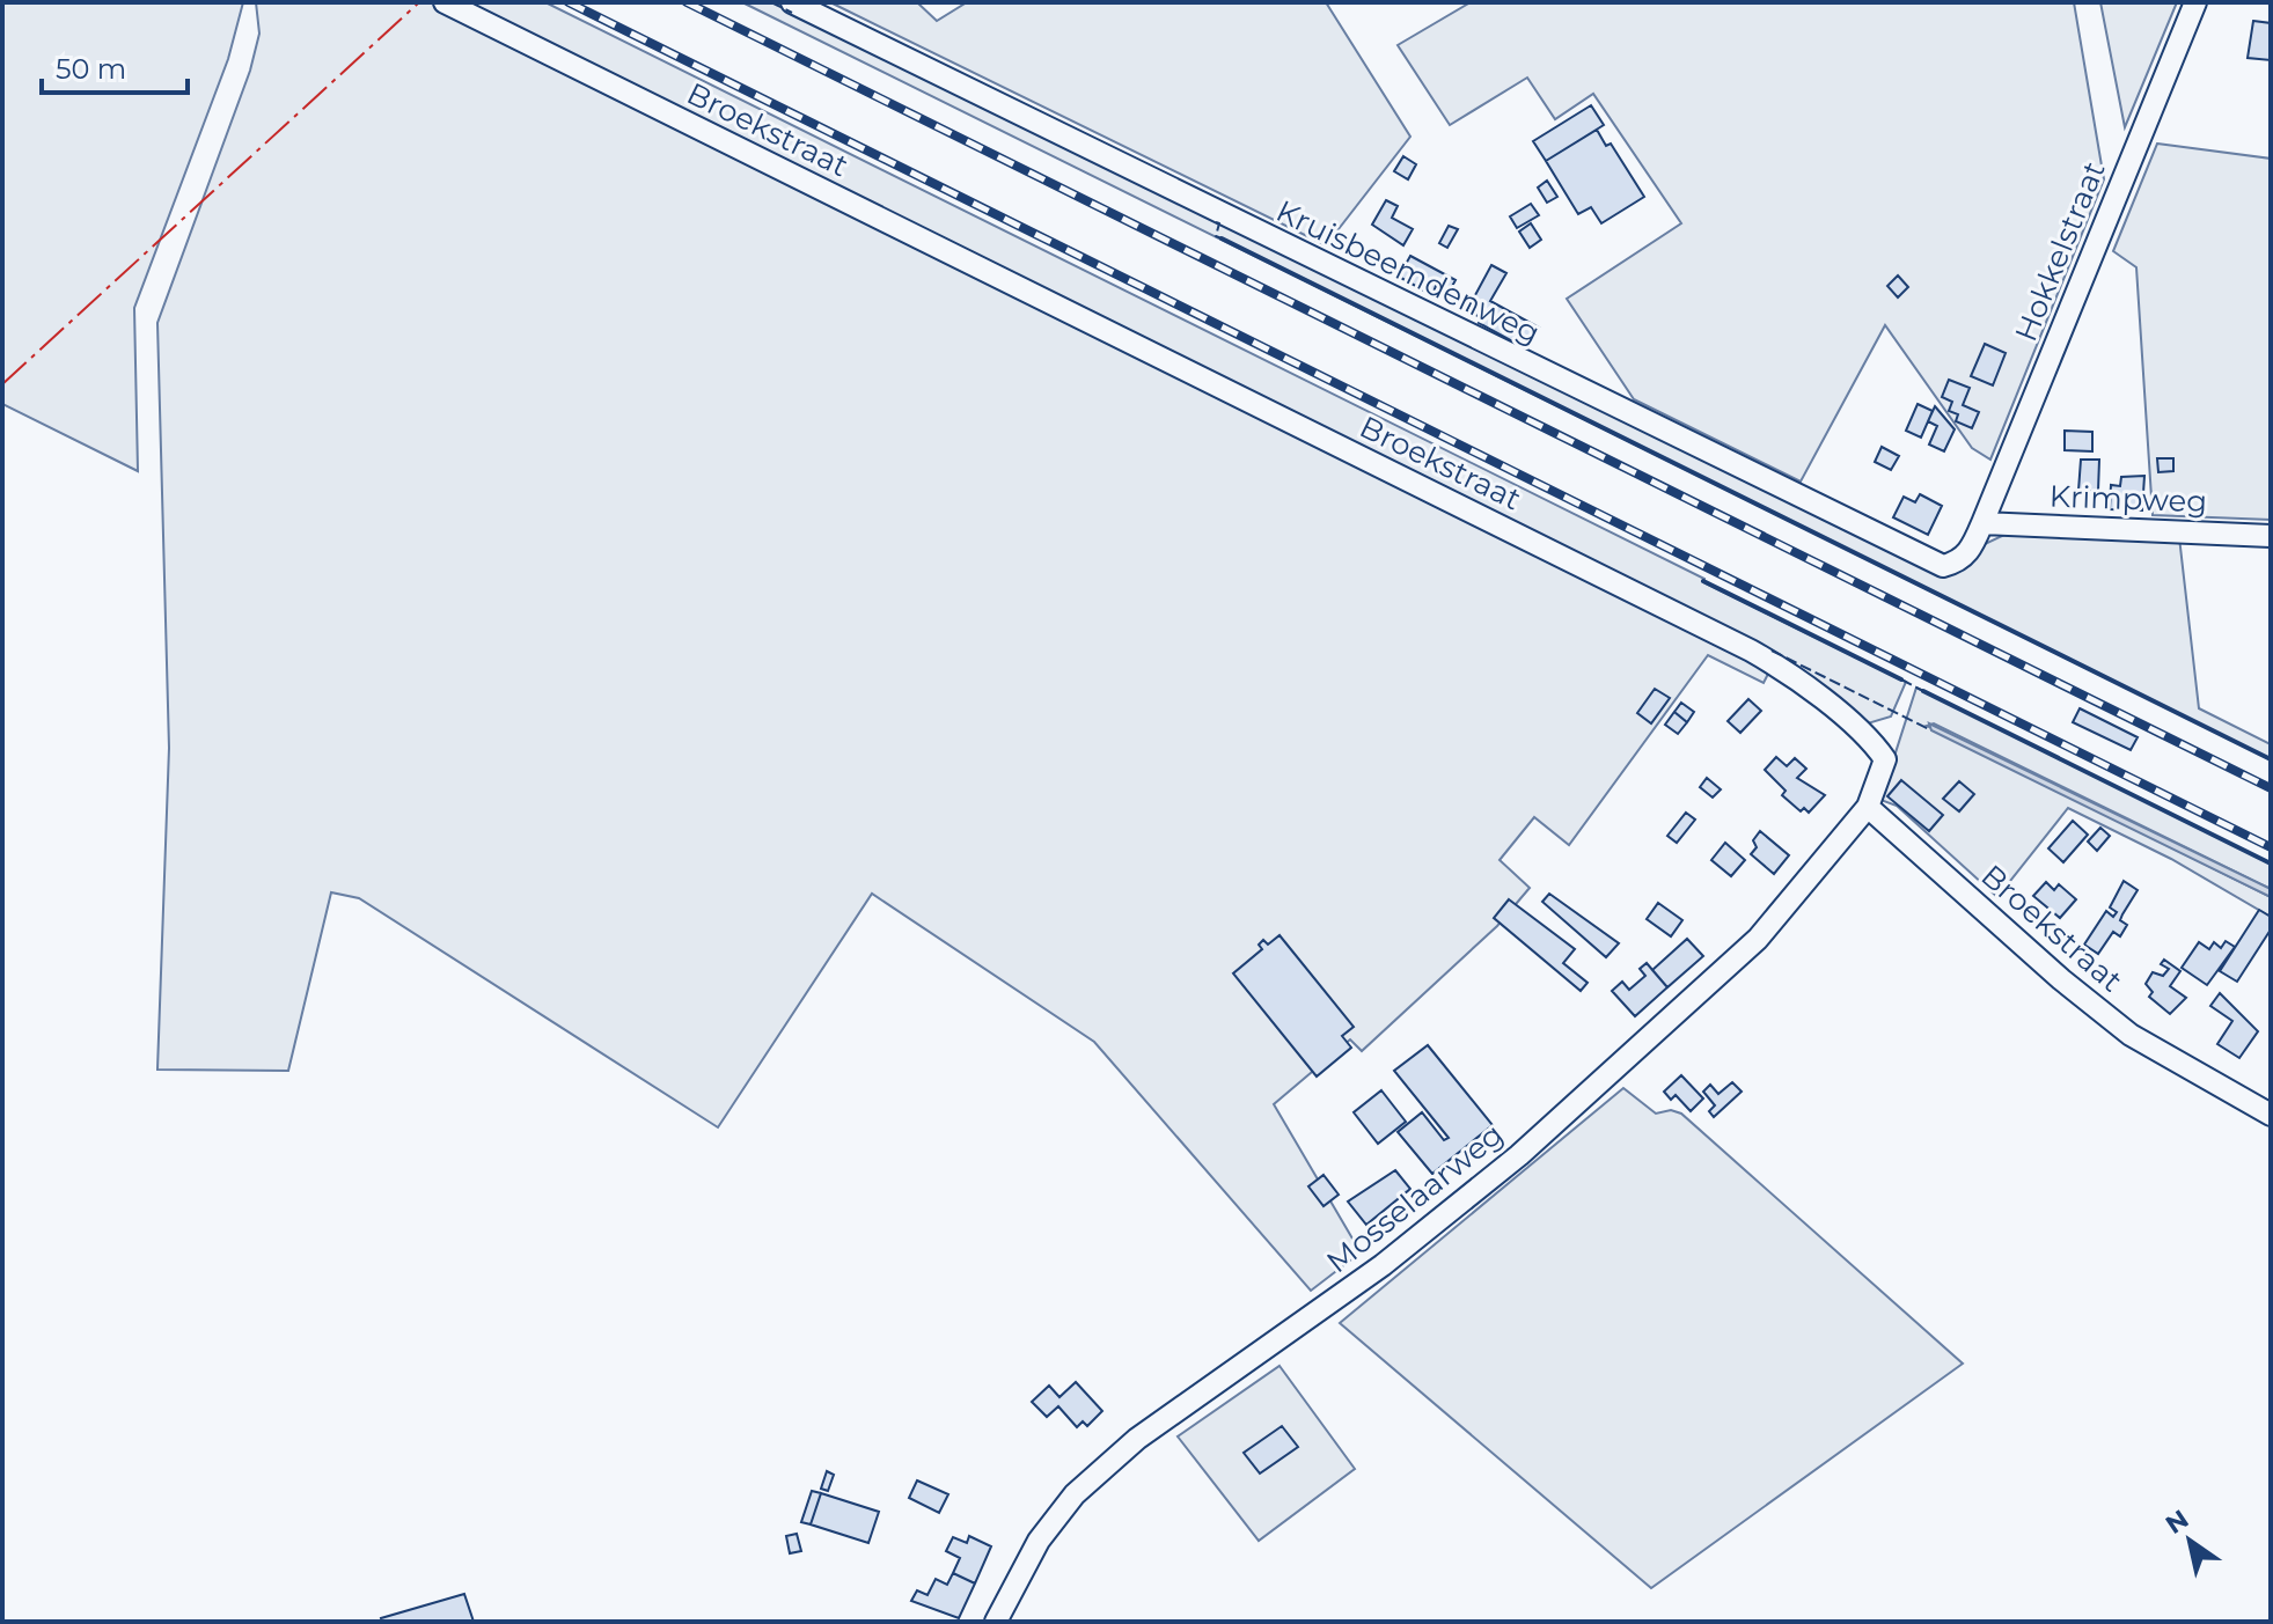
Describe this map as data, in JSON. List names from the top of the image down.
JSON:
{
  "streets": {
    "street": [
      "Broekstraat",
      "Hokkelstraat",
      "Kruisbeemdenweg",
      "Krimpweg",
      "Mosselaarweg"
    ]
  },
  "crossings": [
    ["Broekstraat", "Mosselaarweg"],
    ["Hokkelstraat", "Kruisbeemdenweg"],
    ["Hokkelstraat", "Krimpweg"],
    ["Kruisbeemdenweg", "Krimpweg"]
  ],
  "scale_bar": "50 m",
  "north": "top left"
}
